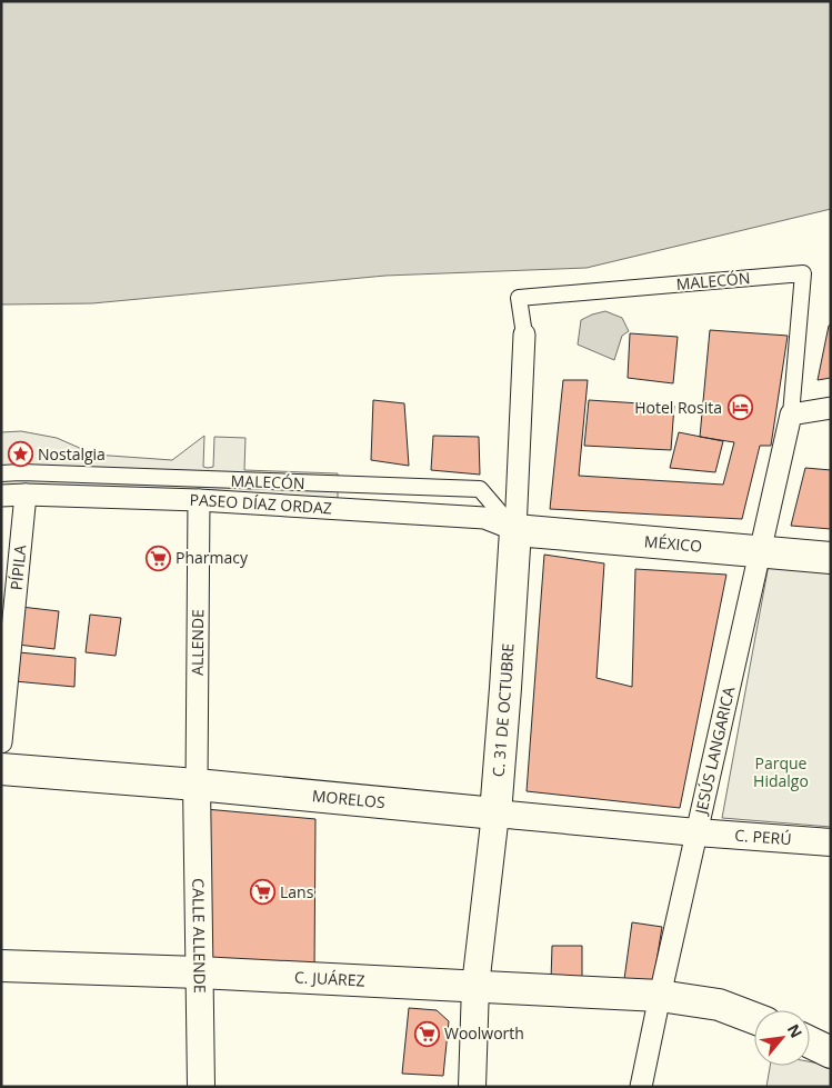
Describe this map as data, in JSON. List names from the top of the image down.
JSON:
{
  "streets": {
    "main road": [
      "MÉXICO",
      "C. 31 DE OCTUBRE",
      "MORELOS",
      "C. JUÁREZ"
    ],
    "street": [
      "MALECÓN",
      "PASEO DÍAZ ORDAZ",
      "PÍPILA",
      "ALLENDE",
      "JESÚS LANGARICA",
      "C. PERÚ",
      "CALLE ALLENDE"
    ]
  },
  "crossings": [
    ["MALECÓN", "PASEO DÍAZ ORDAZ"],
    ["MALECÓN", "MÉXICO"],
    ["MALECÓN", "C. 31 DE OCTUBRE"],
    ["MALECÓN", "JESÚS LANGARICA"],
    ["PASEO DÍAZ ORDAZ", "MÉXICO"],
    ["PASEO DÍAZ ORDAZ", "PÍPILA"],
    ["PASEO DÍAZ ORDAZ", "ALLENDE"],
    ["PASEO DÍAZ ORDAZ", "C. 31 DE OCTUBRE"],
    ["MÉXICO", "C. 31 DE OCTUBRE"],
    ["MÉXICO", "JESÚS LANGARICA"],
    ["ALLENDE", "MORELOS"],
    ["ALLENDE", "CALLE ALLENDE"],
    ["C. 31 DE OCTUBRE", "MORELOS"],
    ["C. 31 DE OCTUBRE", "C. JUÁREZ"],
    ["JESÚS LANGARICA", "MORELOS"],
    ["JESÚS LANGARICA", "C. PERÚ"],
    ["JESÚS LANGARICA", "C. JUÁREZ"],
    ["MORELOS", "C. PERÚ"],
    ["MORELOS", "CALLE ALLENDE"],
    ["CALLE ALLENDE", "C. JUÁREZ"]
  ],
  "parks": ["Parque Hidalgo"],
  "places": {
    "hotel": ["Hotel Rosita"],
    "place": ["Nostalgia"],
    "supermarket": ["Pharmacy", "Lans", "Woolworth"]
  },
  "north": "top right"
}
